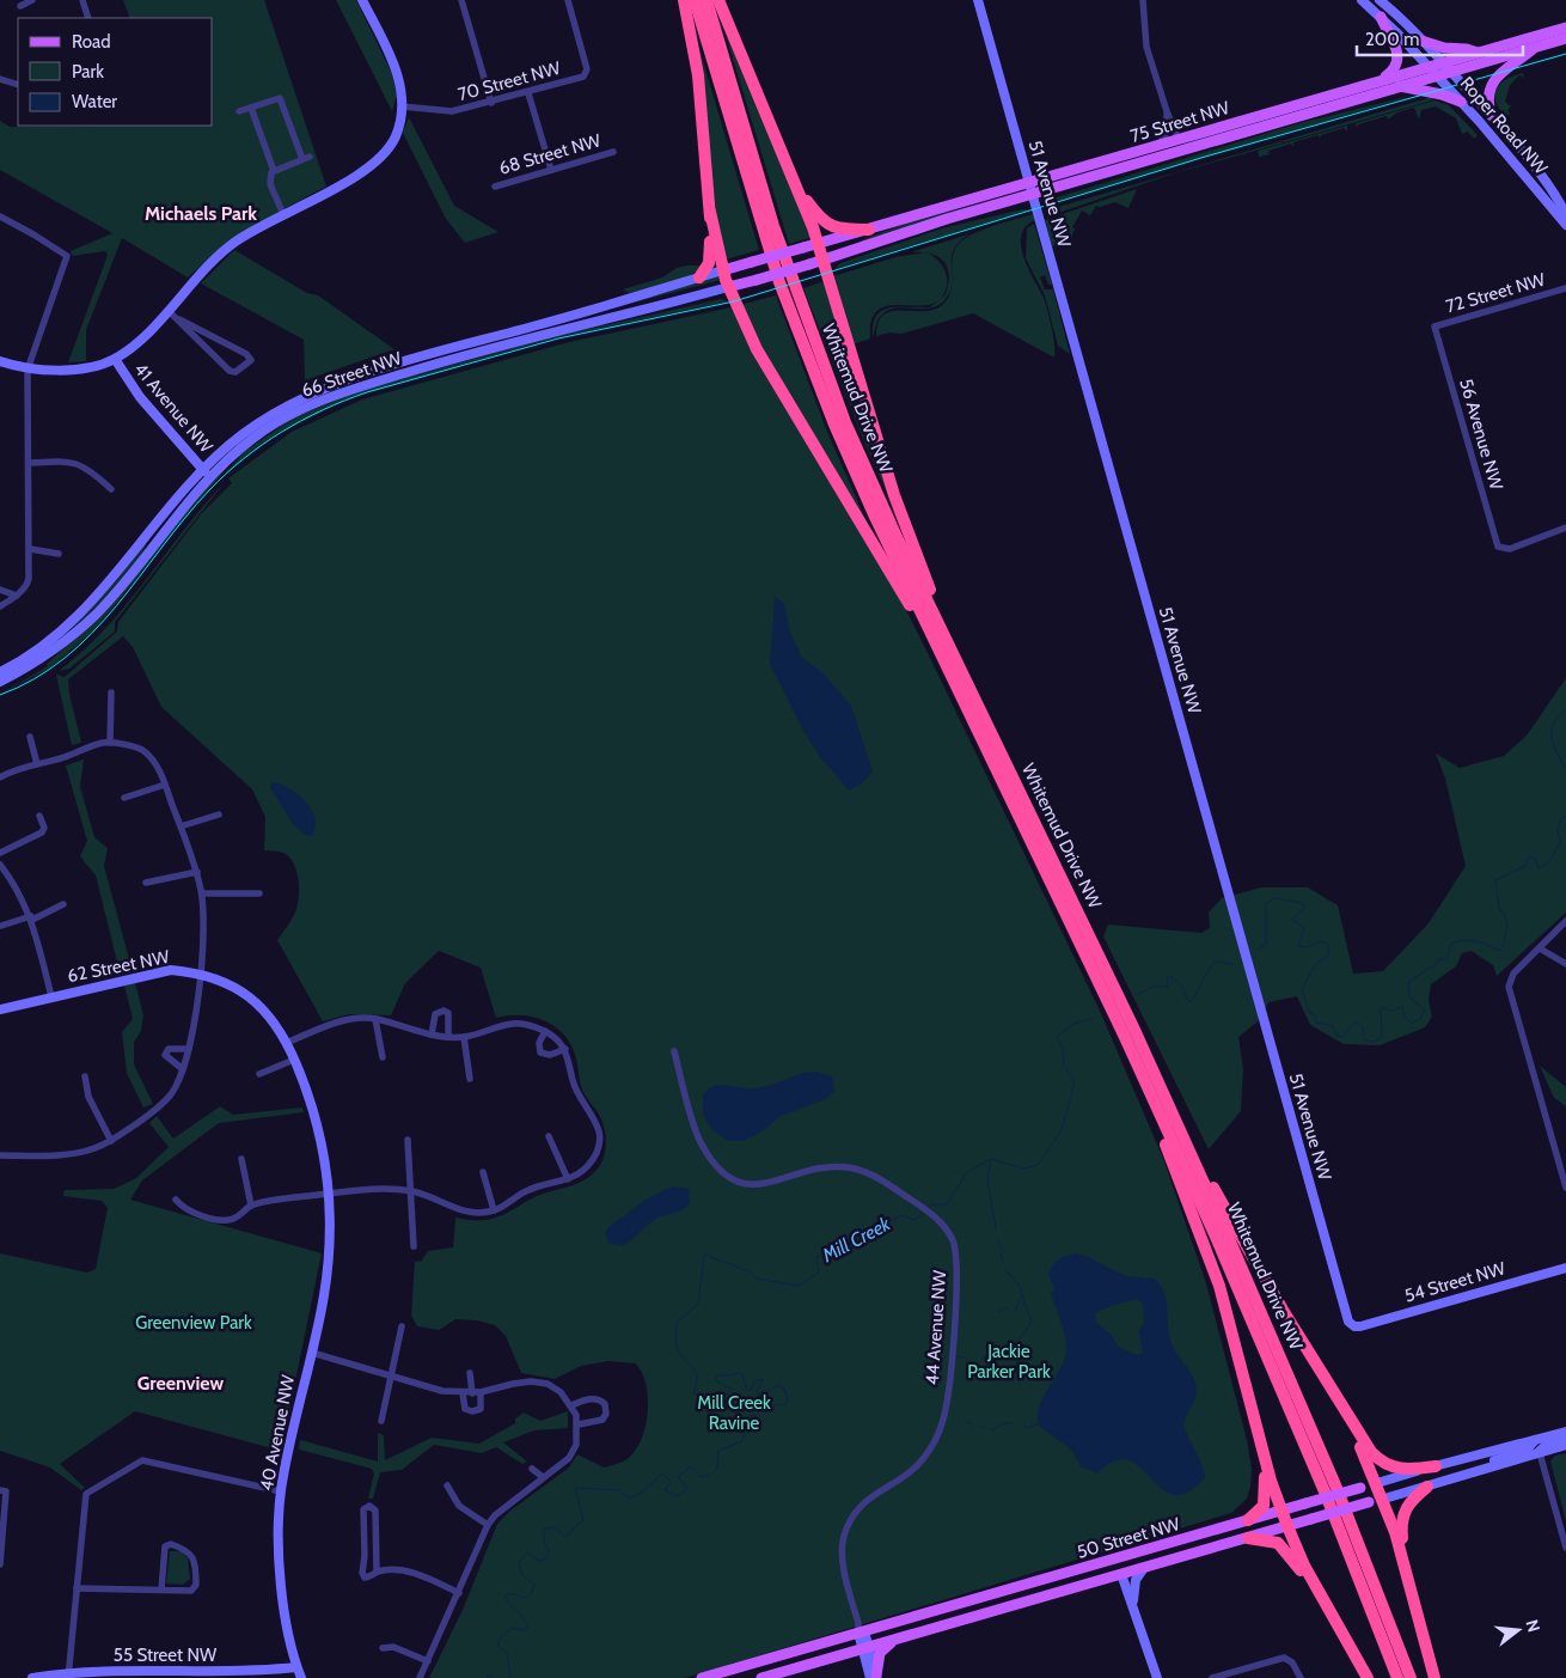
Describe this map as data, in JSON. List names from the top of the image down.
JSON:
{
  "streets": {
    "highway": ["Whitemud Drive NW"],
    "main road": ["75 Street NW", "66 Street NW", "50 Street NW"],
    "street": [
      "70 Street NW",
      "Roper Road NW",
      "68 Street NW",
      "51 Avenue NW",
      "72 Street NW",
      "41 Avenue NW",
      "56 Avenue NW",
      "62 Street NW",
      "54 Street NW",
      "44 Avenue NW",
      "40 Avenue NW",
      "55 Street NW"
    ]
  },
  "crossings": [
    ["75 Street NW", "Roper Road NW"],
    ["75 Street NW", "51 Avenue NW"],
    ["75 Street NW", "66 Street NW"],
    ["51 Avenue NW", "54 Street NW"],
    ["72 Street NW", "56 Avenue NW"],
    ["66 Street NW", "41 Avenue NW"],
    ["62 Street NW", "40 Avenue NW"],
    ["44 Avenue NW", "50 Street NW"],
    ["40 Avenue NW", "55 Street NW"]
  ],
  "districts": ["Michaels Park", "Greenview"],
  "water": ["Mill Creek"],
  "parks": ["Greenview Park", "Jackie Parker Park", "Mill Creek Ravine"],
  "legend": ["Road", "Park", "Water"],
  "scale_bar": "200 m",
  "north": "right"
}
